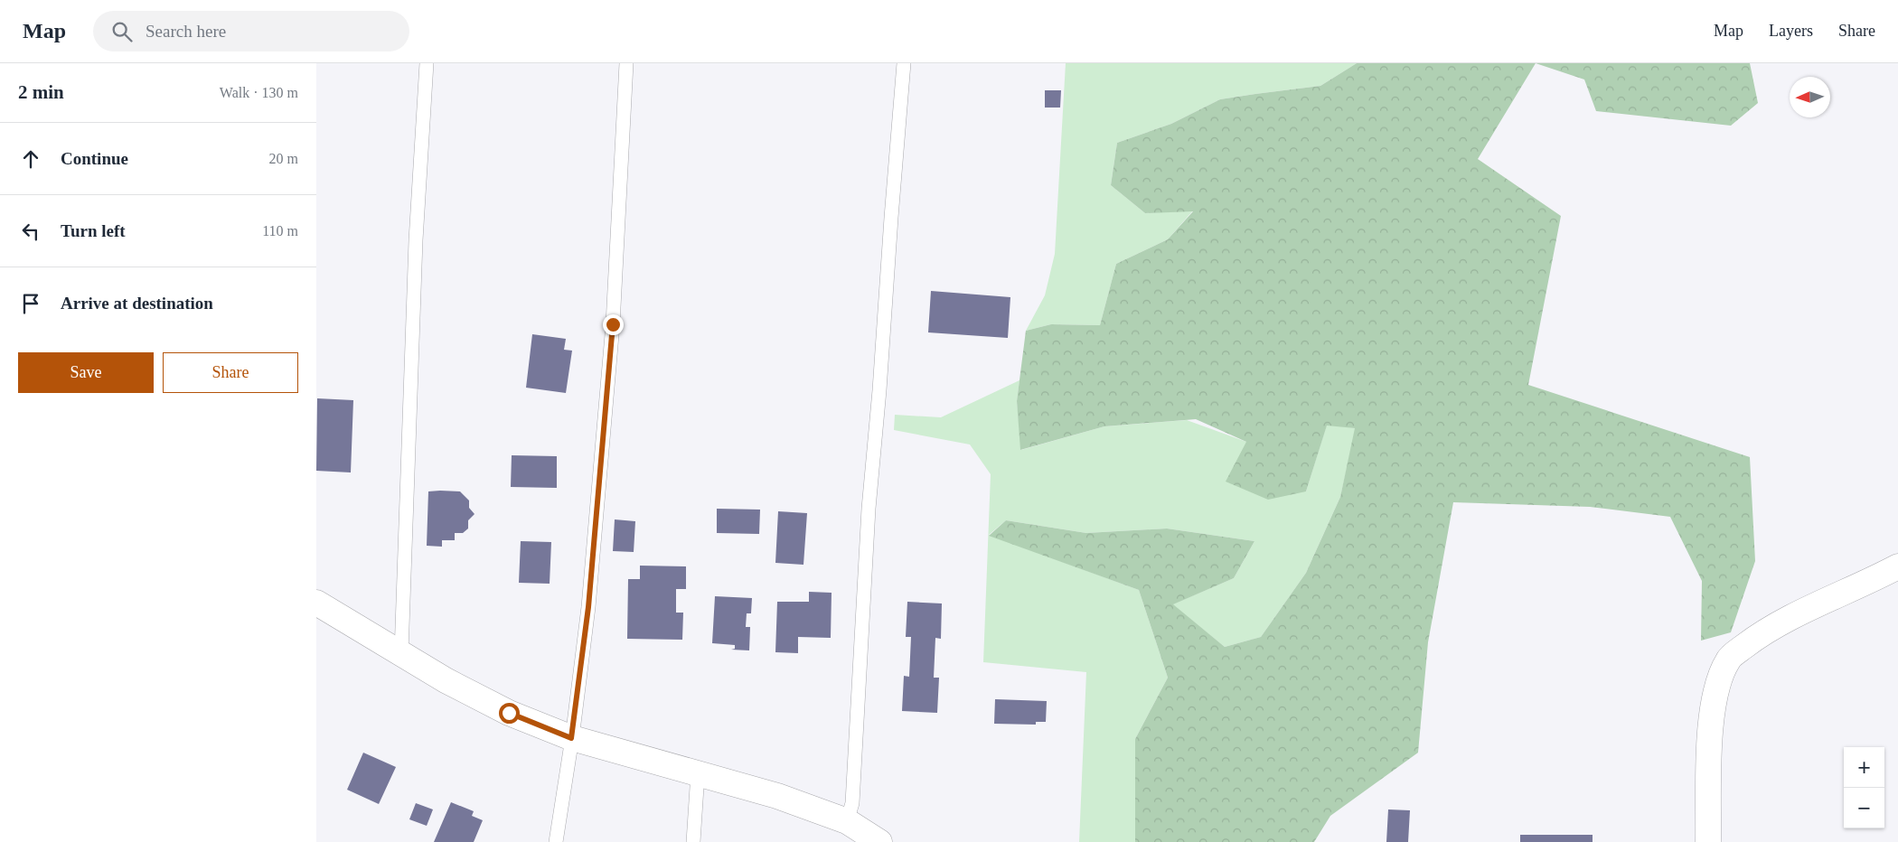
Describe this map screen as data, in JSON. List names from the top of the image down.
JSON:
{
  "north": "left",
  "page": {
    "header": "Map",
    "search": "Search here",
    "nav": ["Map", "Layers", "Share"],
    "heading": ["2 min", "Walk · 130 m"],
    "list": [
      ["Continue", "20 m"],
      ["Turn left", "110 m"],
      "Arrive at destination"
    ],
    "buttons": ["Save", "Share"],
    "map_buttons": ["+", "−"]
  }
}
